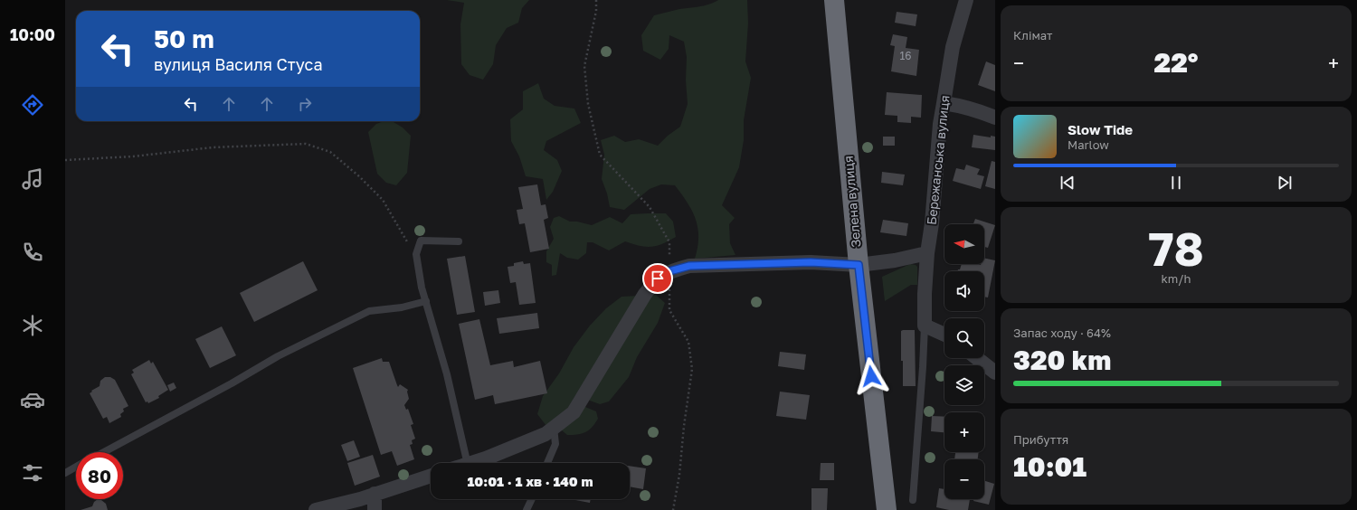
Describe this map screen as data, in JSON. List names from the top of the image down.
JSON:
{
  "streets": {
    "highway": ["Зелена вулиця"],
    "street": ["Бережанська вулиця"]
  },
  "house_numbers": ["16"],
  "north": "left",
  "page": {
    "tabs": "10:00",
    "tile": [
      "Клімат",
      ["78", "km/h"],
      ["Запас ходу · 64%", "320 km"],
      ["Прибуття", "10:01"]
    ],
    "turn": ["50 m", "вулиця Василя Стуса"],
    "heat": ["−", "22°", "+"],
    "song": ["Slow Tide", "Marlow"],
    "map_buttons": ["+", "−"],
    "limit": "80",
    "trip": "10:01 · 1 хв · 140 m"
  }
}
